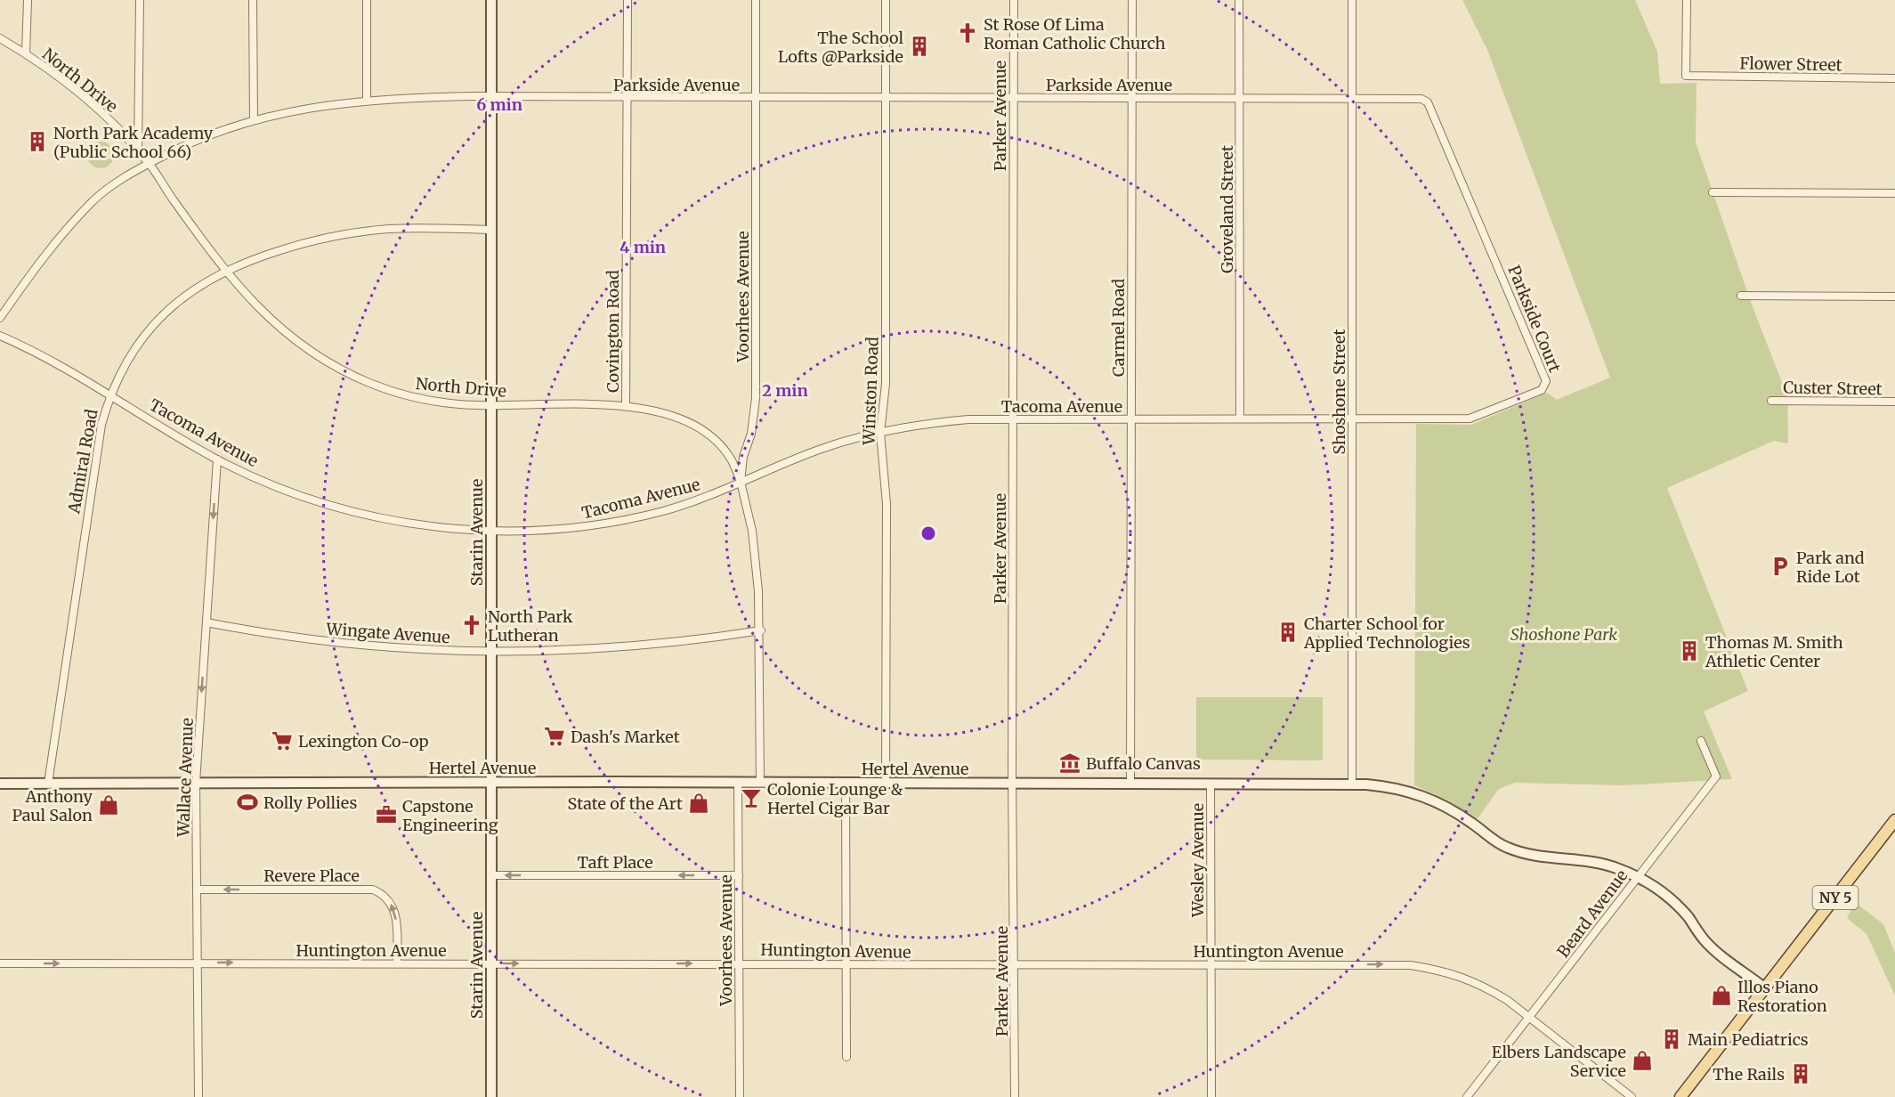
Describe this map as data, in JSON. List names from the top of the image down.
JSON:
{
  "streets": {
    "main road": ["NY 5"],
    "street": [
      "Flower Street",
      "North Drive",
      "Parkside Avenue",
      "Parker Avenue",
      "Groveland Street",
      "Voorhees Avenue",
      "Parkside Court",
      "Carmel Road",
      "Covington Road",
      "Custer Street",
      "Winston Road",
      "Shoshone Street",
      "Tacoma Avenue",
      "Admiral Road",
      "Starin Avenue",
      "Wingate Avenue",
      "Hertel Avenue",
      "Wallace Avenue",
      "Wesley Avenue",
      "Taft Place",
      "Revere Place",
      "Beard Avenue",
      "Huntington Avenue"
    ]
  },
  "crossings": [
    ["North Drive", "Parkside Avenue"],
    ["North Drive", "Voorhees Avenue"],
    ["North Drive", "Covington Road"],
    ["North Drive", "Tacoma Avenue"],
    ["North Drive", "Admiral Road"],
    ["North Drive", "Starin Avenue"],
    ["Parkside Avenue", "Parker Avenue"],
    ["Parkside Avenue", "Groveland Street"],
    ["Parkside Avenue", "Voorhees Avenue"],
    ["Parkside Avenue", "Parkside Court"],
    ["Parkside Avenue", "Carmel Road"],
    ["Parkside Avenue", "Covington Road"],
    ["Parkside Avenue", "Winston Road"],
    ["Parkside Avenue", "Shoshone Street"],
    ["Parkside Avenue", "Starin Avenue"],
    ["Parker Avenue", "Tacoma Avenue"],
    ["Parker Avenue", "Hertel Avenue"],
    ["Parker Avenue", "Huntington Avenue"],
    ["Groveland Street", "Tacoma Avenue"],
    ["Voorhees Avenue", "Tacoma Avenue"],
    ["Voorhees Avenue", "Wingate Avenue"],
    ["Voorhees Avenue", "Hertel Avenue"],
    ["Voorhees Avenue", "Taft Place"],
    ["Voorhees Avenue", "Huntington Avenue"],
    ["Parkside Court", "Shoshone Street"],
    ["Parkside Court", "Tacoma Avenue"],
    ["Carmel Road", "Tacoma Avenue"],
    ["Carmel Road", "Hertel Avenue"],
    ["Winston Road", "Tacoma Avenue"],
    ["Winston Road", "Hertel Avenue"],
    ["Shoshone Street", "Tacoma Avenue"],
    ["Shoshone Street", "Hertel Avenue"],
    ["Tacoma Avenue", "Admiral Road"],
    ["Tacoma Avenue", "Starin Avenue"],
    ["Tacoma Avenue", "Wallace Avenue"],
    ["Admiral Road", "Starin Avenue"],
    ["Admiral Road", "Hertel Avenue"],
    ["Starin Avenue", "Wingate Avenue"],
    ["Starin Avenue", "Hertel Avenue"],
    ["Starin Avenue", "Taft Place"],
    ["Starin Avenue", "Huntington Avenue"],
    ["Wingate Avenue", "Wallace Avenue"],
    ["Hertel Avenue", "Wallace Avenue"],
    ["Hertel Avenue", "Wesley Avenue"],
    ["Hertel Avenue", "NY 5"],
    ["Hertel Avenue", "Beard Avenue"],
    ["Wallace Avenue", "Revere Place"],
    ["Wallace Avenue", "Huntington Avenue"],
    ["Wesley Avenue", "Huntington Avenue"],
    ["Revere Place", "Huntington Avenue"],
    ["Beard Avenue", "Huntington Avenue"]
  ],
  "one_way": [
    "Wallace Avenue",
    "Taft Place",
    "Revere Place",
    "Huntington Avenue"
  ],
  "parks": ["Shoshone Park"],
  "places": {
    "church": ["St Rose Of Lima Roman Catholic Church", "North Park Lutheran"],
    "building": [
      "The School Lofts @Parkside",
      "North Park Academy (Public School 66)",
      "Charter School for Applied Technologies",
      "Thomas M. Smith Athletic Center",
      "Main Pediatrics",
      "The Rails"
    ],
    "parking": ["Park and Ride Lot"],
    "supermarket": ["Dash's Market", "Lexington Co-op"],
    "museum": ["Buffalo Canvas"],
    "bar": ["Colonie Lounge & Hertel Cigar Bar"],
    "sports": ["Rolly Pollies"],
    "shop": [
      "State of the Art",
      "Anthony Paul Salon",
      "Illos Piano Restoration",
      "Elbers Landscape Service"
    ],
    "office": ["Capstone Engineering"]
  },
  "rings": ["6 min", "4 min", "2 min"]
}
